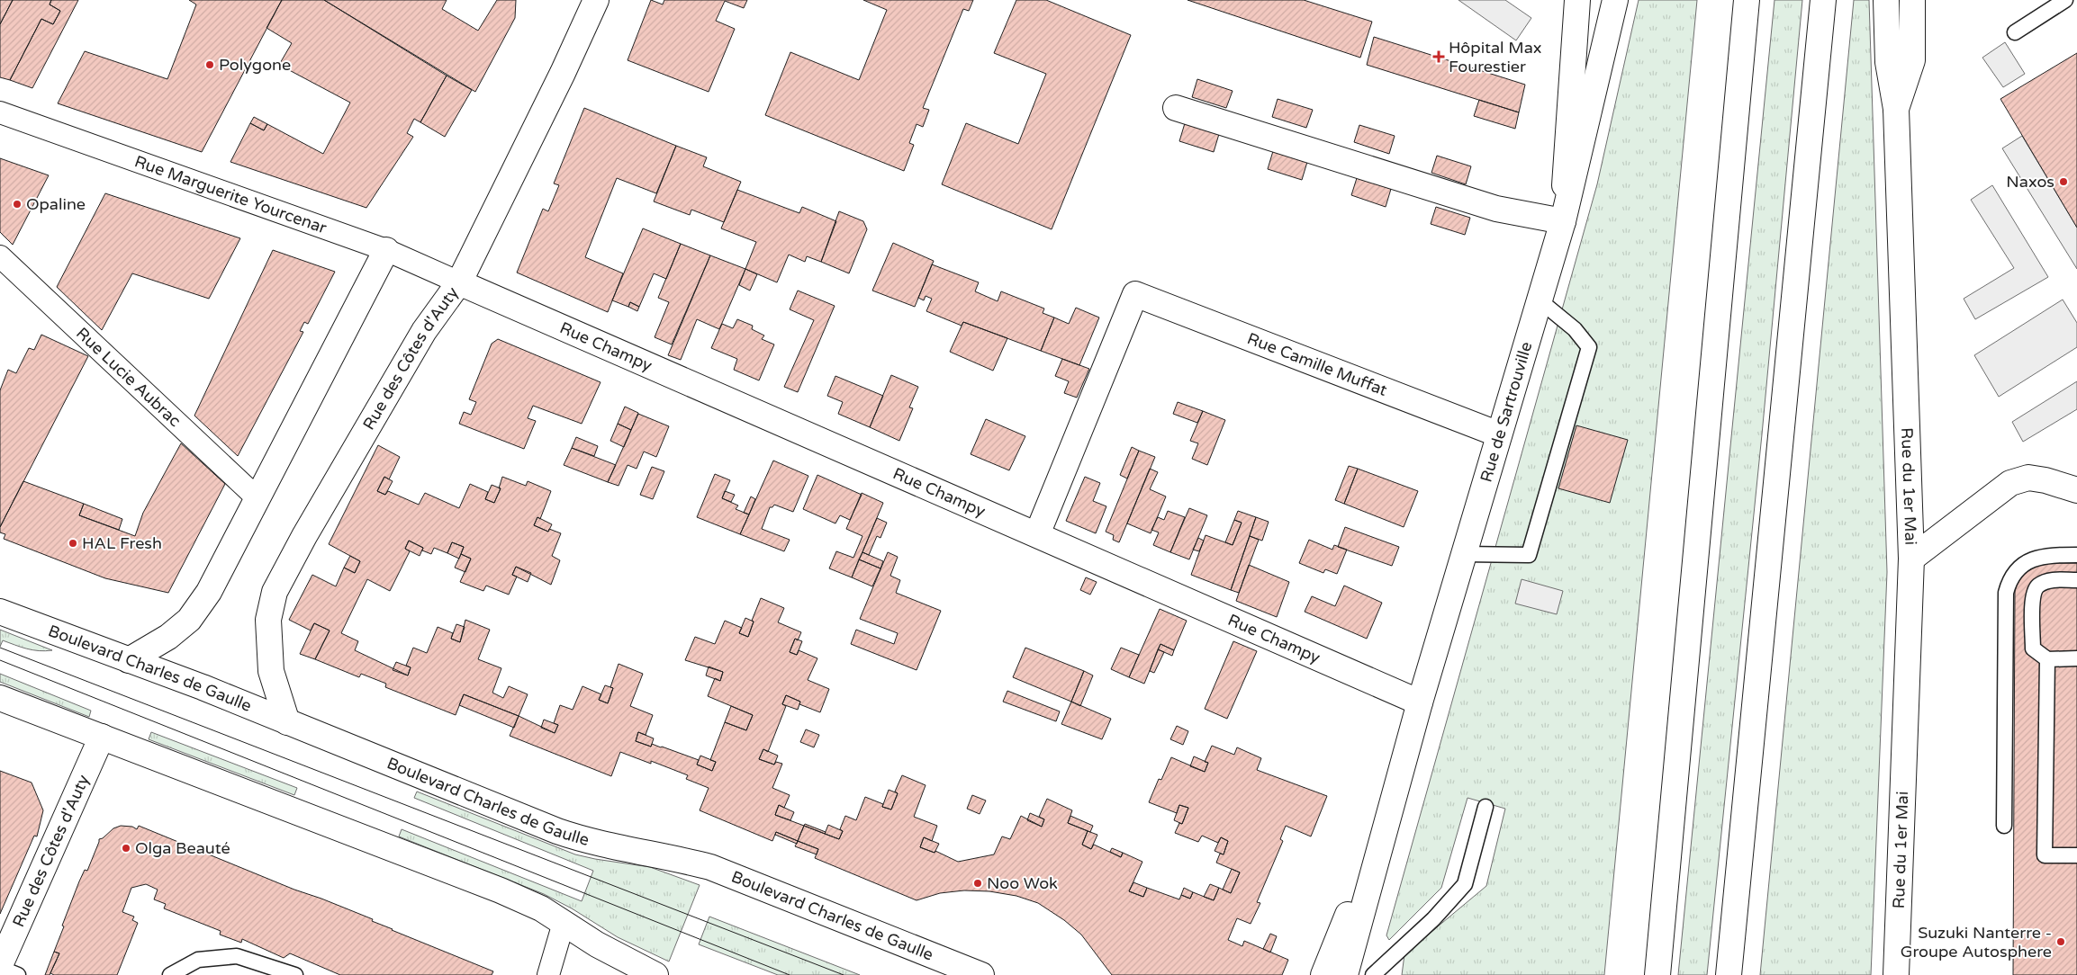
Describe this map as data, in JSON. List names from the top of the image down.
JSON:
{
  "streets": {
    "main road": [
      "Rue Champy",
      "Rue des Côtes d'Auty",
      "Rue Camille Muffat",
      "Rue de Sartrouville",
      "Rue du 1er Mai",
      "Boulevard Charles de Gaulle"
    ],
    "street": ["Rue Marguerite Yourcenar", "Rue Lucie Aubrac"]
  },
  "crossings": [
    ["Rue Marguerite Yourcenar", "Rue Champy"],
    ["Rue Marguerite Yourcenar", "Rue des Côtes d'Auty"],
    ["Rue Champy", "Rue des Côtes d'Auty"],
    ["Rue Champy", "Rue Camille Muffat"],
    ["Rue Champy", "Rue de Sartrouville"],
    ["Rue des Côtes d'Auty", "Boulevard Charles de Gaulle"],
    ["Rue Camille Muffat", "Rue de Sartrouville"]
  ],
  "places": {
    "health": ["Hôpital Max Fourestier"],
    "other": [
      "Polygone",
      "Naxos",
      "Opaline",
      "HAL Fresh",
      "Olga Beauté",
      "Noo Wok",
      "Suzuki Nanterre - Groupe Autosphere"
    ]
  }
}
